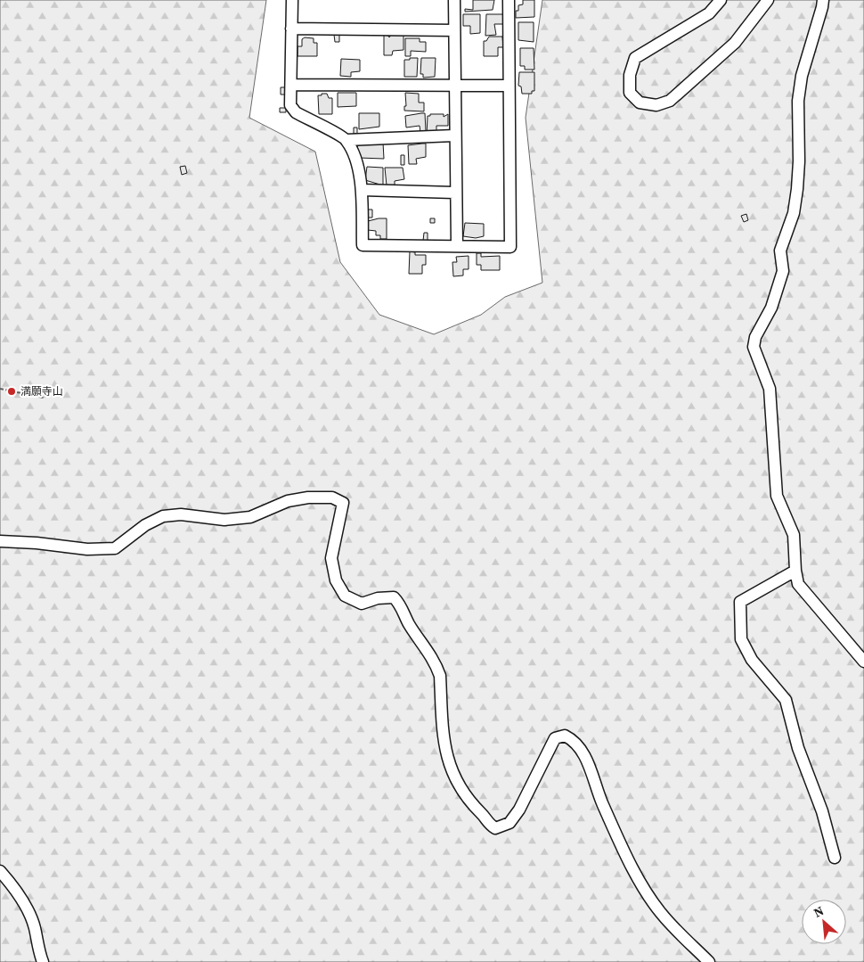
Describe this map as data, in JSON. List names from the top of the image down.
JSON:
{
  "places": ["満願寺山"],
  "north": "top left"
}
